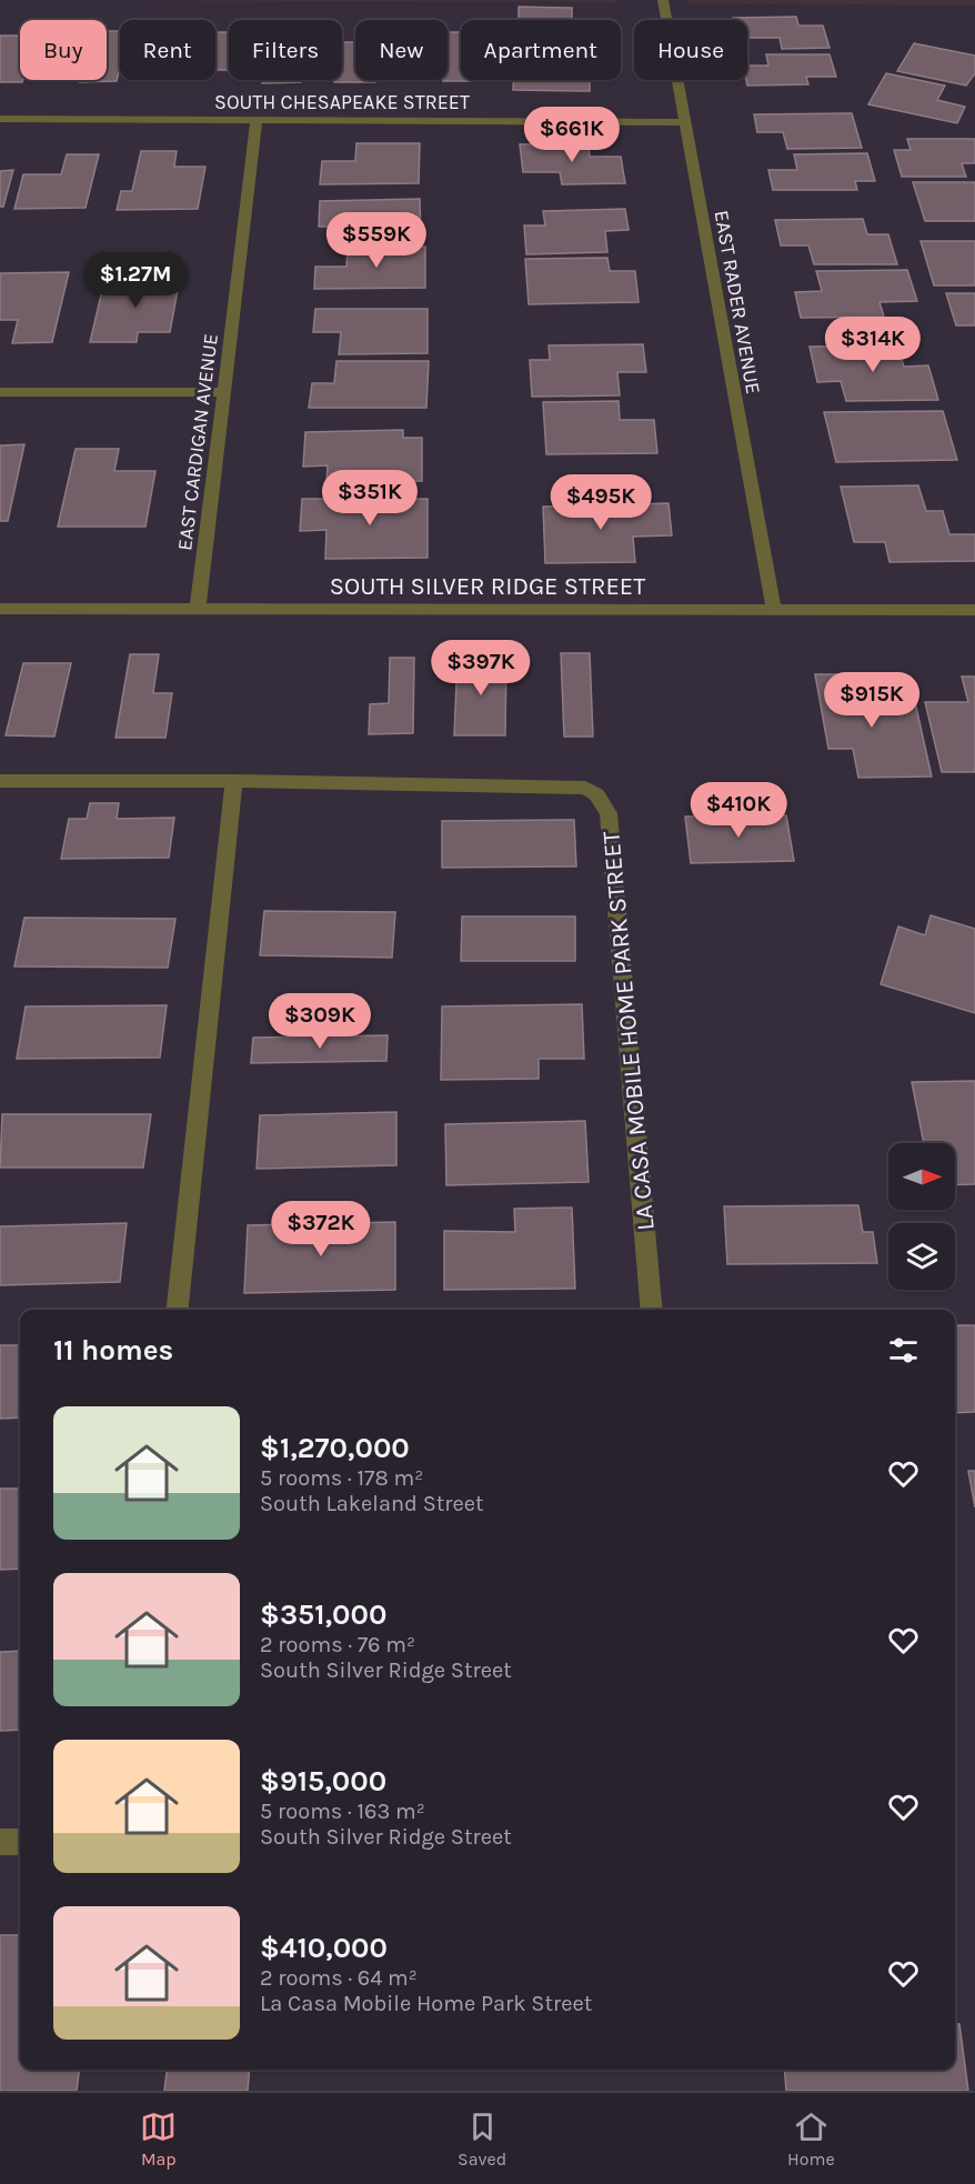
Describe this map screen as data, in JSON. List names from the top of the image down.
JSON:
{
  "streets": {
    "street": [
      "SOUTH CHESAPEAKE STREET",
      "EAST RADER AVENUE",
      "EAST CARDIGAN AVENUE",
      "SOUTH SILVER RIDGE STREET",
      "LA CASA MOBILE HOME PARK STREET"
    ]
  },
  "crossings": [
    ["SOUTH CHESAPEAKE STREET", "EAST RADER AVENUE"],
    ["SOUTH CHESAPEAKE STREET", "EAST CARDIGAN AVENUE"],
    ["EAST RADER AVENUE", "SOUTH SILVER RIDGE STREET"],
    ["EAST CARDIGAN AVENUE", "SOUTH SILVER RIDGE STREET"]
  ],
  "north": "right",
  "page": {
    "chip": [
      "Buy",
      "Rent",
      "Filters",
      "New",
      "Apartment",
      "House"
    ],
    "price": [
      "$661K",
      "$559K",
      "$1.27M",
      "$314K",
      "$351K",
      "$495K",
      "$397K",
      "$915K",
      "$410K",
      "$309K",
      "$372K"
    ],
    "heading": "11 homes",
    "list": [
      {
        "name": "$1,270,000",
        "note": "5 rooms · 178 m² · South Lakeland Street"
      },
      {
        "name": "$351,000",
        "note": "2 rooms · 76 m² · South Silver Ridge Street"
      },
      {
        "name": "$915,000",
        "note": "5 rooms · 163 m² · South Silver Ridge Street"
      },
      {
        "name": "$410,000",
        "note": "2 rooms · 64 m² · La Casa Mobile Home Park Street"
      }
    ],
    "tabs": ["Map", "Saved", "Home"]
  }
}
